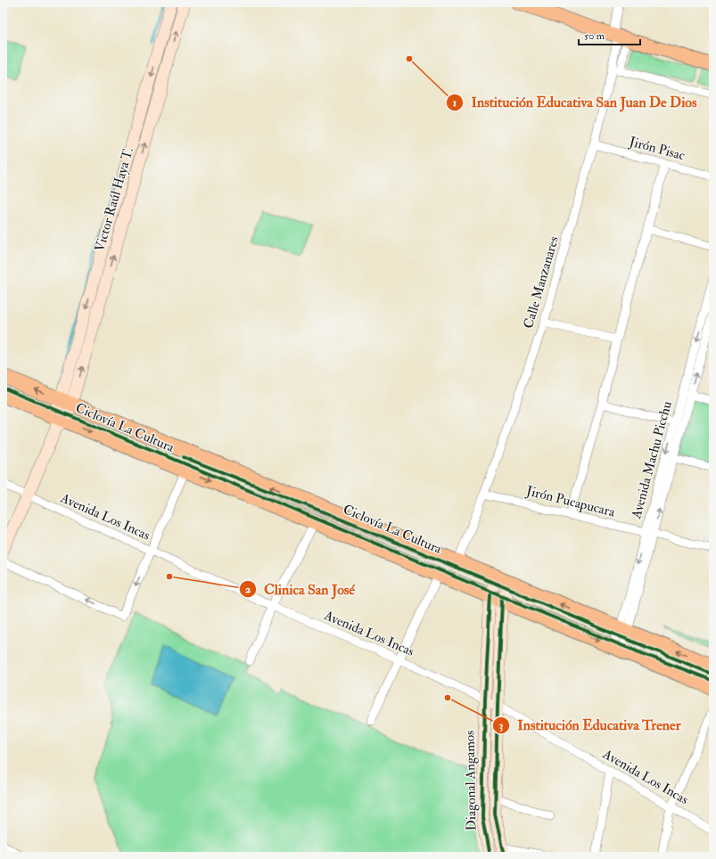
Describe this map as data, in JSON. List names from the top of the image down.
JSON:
{
  "streets": {
    "street": [
      "Jirón Pisac",
      "Victor Raúl Haya T.",
      "Calle Manzanares",
      "Avenida Machu Picchu",
      "Jirón Pucapucara",
      "Avenida Los Incas",
      "Diagonal Angamos"
    ],
    "cycle path": ["Ciclovía La Cultura"]
  },
  "crossings": [
    ["Jirón Pisac", "Calle Manzanares"],
    ["Calle Manzanares", "Jirón Pucapucara"],
    ["Avenida Machu Picchu", "Jirón Pucapucara"],
    ["Avenida Los Incas", "Diagonal Angamos"]
  ],
  "places": ["Institución Educativa San Juan De Dios", "Clinica San José", "Institución Educativa Trener"],
  "scale_bar": "50 m"
}
